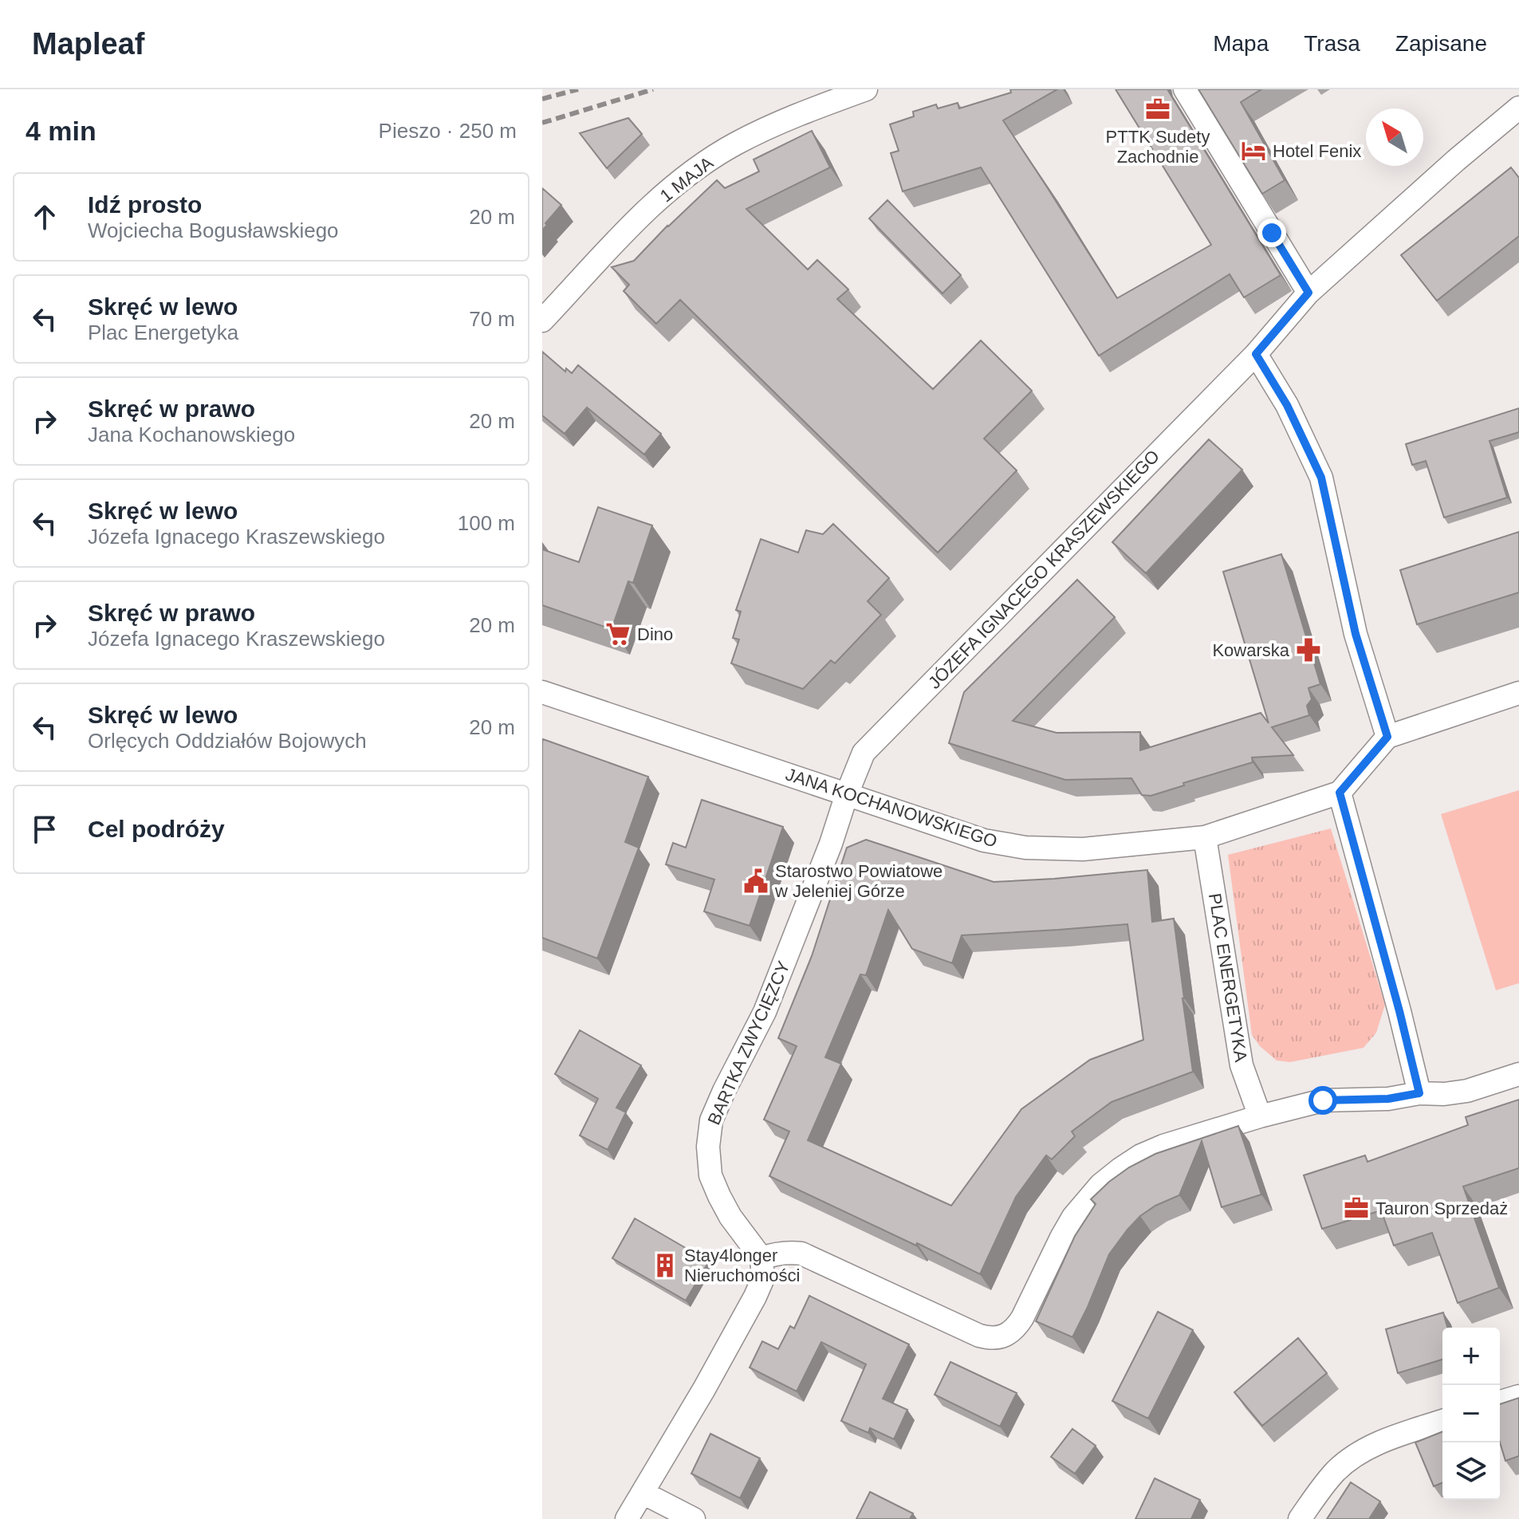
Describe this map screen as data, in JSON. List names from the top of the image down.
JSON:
{
  "streets": {
    "street": [
      "1 MAJA",
      "JÓZEFA IGNACEGO KRASZEWSKIEGO",
      "JANA KOCHANOWSKIEGO",
      "PLAC ENERGETYKA",
      "BARTKA ZWYCIĘZCY"
    ]
  },
  "crossings": [
    ["JÓZEFA IGNACEGO KRASZEWSKIEGO", "JANA KOCHANOWSKIEGO"],
    ["JÓZEFA IGNACEGO KRASZEWSKIEGO", "BARTKA ZWYCIĘZCY"],
    ["JANA KOCHANOWSKIEGO", "PLAC ENERGETYKA"],
    ["JANA KOCHANOWSKIEGO", "BARTKA ZWYCIĘZCY"]
  ],
  "places": {
    "office": ["PTTK Sudety Zachodnie", "Tauron Sprzedaż"],
    "hotel": ["Hotel Fenix"],
    "supermarket": ["Dino"],
    "pharmacy": ["Kowarska"],
    "public building": ["Starostwo Powiatowe w Jeleniej Górze"],
    "building": ["Stay4longer Nieruchomości"]
  },
  "north": "top left",
  "page": {
    "header": "Mapleaf",
    "nav": ["Mapa", "Trasa", "Zapisane"],
    "heading": ["4 min", "Pieszo · 250 m"],
    "list": [
      ["Idź prosto", "Wojciecha Bogusławskiego", "20 m"],
      ["Skręć w lewo", "Plac Energetyka", "70 m"],
      ["Skręć w prawo", "Jana Kochanowskiego", "20 m"],
      ["Skręć w lewo", "Józefa Ignacego Kraszewskiego", "100 m"],
      ["Skręć w prawo", "Józefa Ignacego Kraszewskiego", "20 m"],
      ["Skręć w lewo", "Orlęcych Oddziałów Bojowych", "20 m"],
      "Cel podróży"
    ],
    "map_buttons": ["+", "−"]
  }
}
